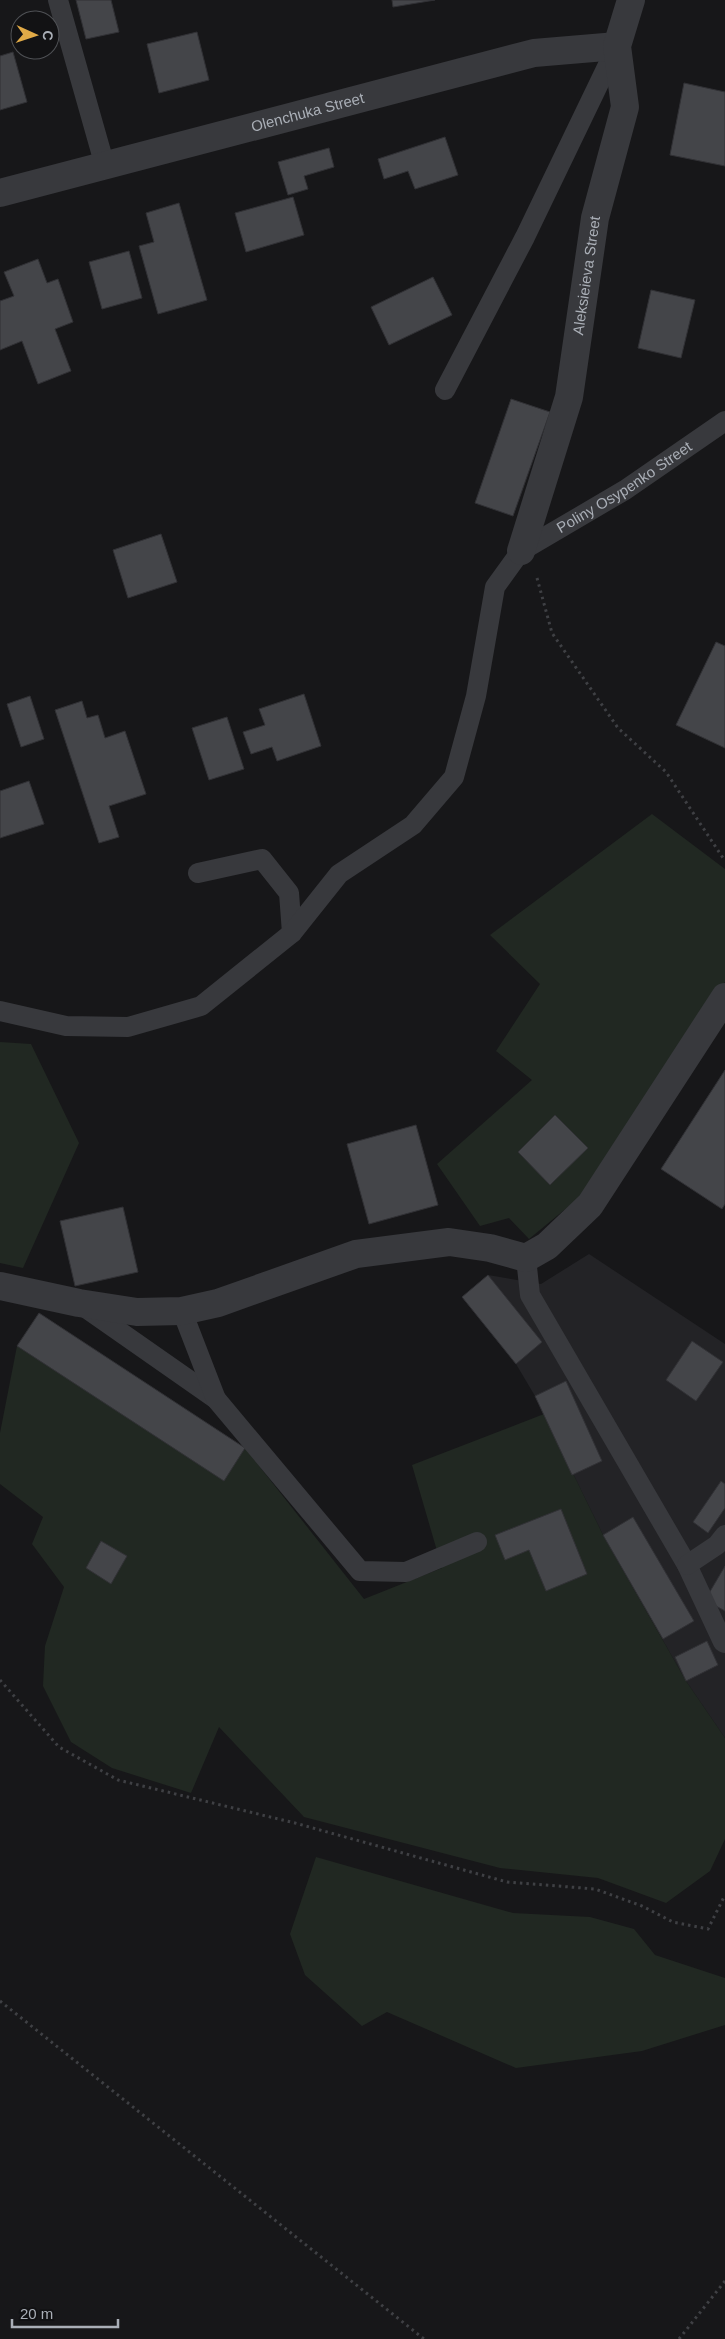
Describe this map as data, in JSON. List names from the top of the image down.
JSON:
{
  "streets": {
    "street": ["Olenchuka Street", "Aleksieieva Street"],
    "lane": ["Poliny Osypenko Street"]
  },
  "crossings": [
    ["Olenchuka Street", "Aleksieieva Street"],
    ["Aleksieieva Street", "Poliny Osypenko Street"]
  ],
  "scale_bar": "20 m",
  "north": "right"
}
